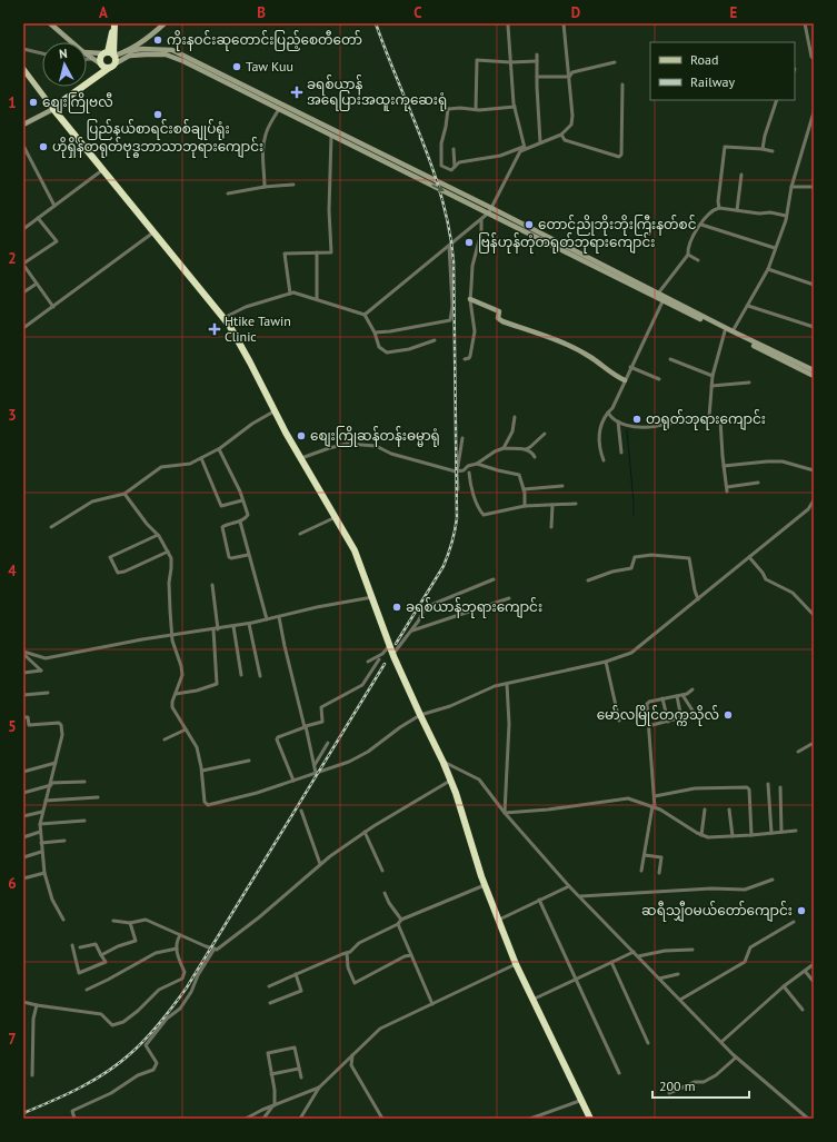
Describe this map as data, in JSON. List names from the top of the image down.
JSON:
{
  "places": {
    "other": [
      "ကိုးနဝင်းဆုတောင်းပြည့်စေတီတော်",
      "Taw Kuu",
      "စျေးကြိုဗလီ",
      "ပြည်နယ်စာရင်းစစ်ချုပ်ရုံး",
      "ဟိုရှိန်တရုတ်ဗုဒ္ဓဘာသာဘုရားကျောင်း",
      "တောင်ညိုဘိုးဘိုးကြီးနတ်စင်",
      "ဗြန်ဟုန်တုံတရုတ်ဘုရားကျောင်း",
      "တရုတ်ဘုရားကျောင်း",
      "စျေးကြိုဆန်တန်းဓမ္မာရုံ",
      "ခရစ်ယာန်ဘုရားကျောင်း",
      "မော်လမြိုင်တက္ကသိုလ်",
      "ဆရီသျှီဝမယ်တော်ကျောင်း"
    ],
    "health": ["ခရစ်ယာန် အရေပြားအထူးကုဆေးရုံ", "Htike Tawin Clinic"]
  },
  "legend": ["Road", "Railway"],
  "scale_bar": "200 m",
  "north": "top",
  "grid": {
    "columns": [
      "A",
      "B",
      "C",
      "D",
      "E"
    ],
    "rows": [
      "1",
      "2",
      "3",
      "4",
      "5",
      "6",
      "7"
    ]
  }
}
